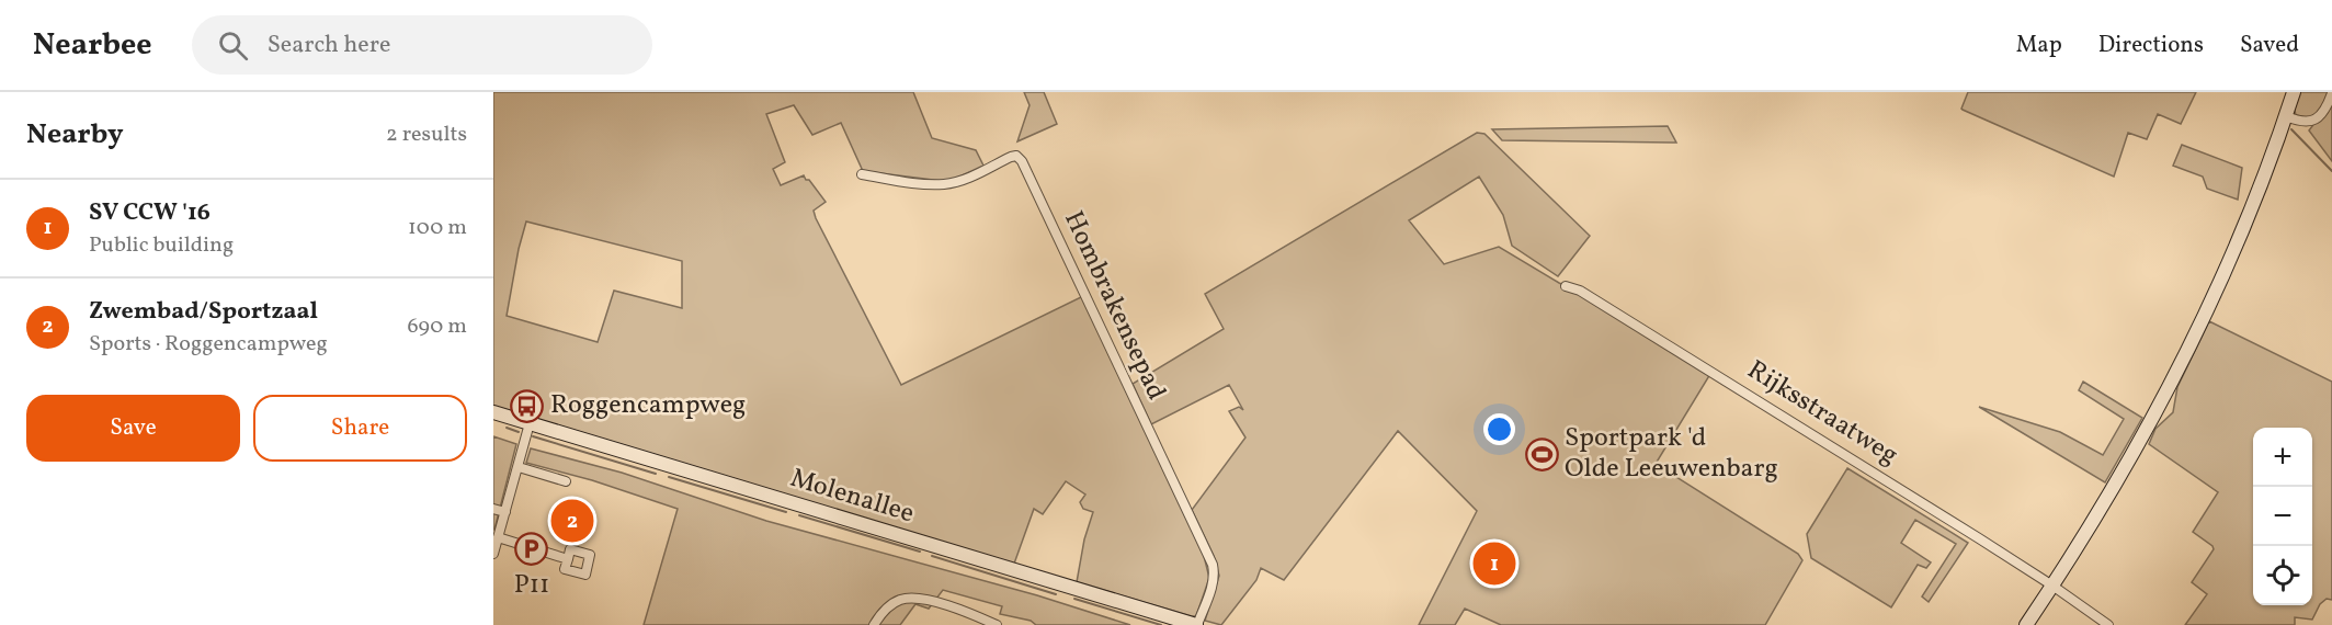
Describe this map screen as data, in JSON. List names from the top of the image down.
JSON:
{
  "streets": {
    "main road": ["Molenallee"],
    "street": ["Hombrakensepad", "Rijksstraatweg"]
  },
  "crossings": [
    ["Hombrakensepad", "Molenallee"]
  ],
  "places": {
    "bus stop": ["Roggencampweg"],
    "sports": ["Sportpark 'd Olde Leeuwenbarg"],
    "parking": ["P11"]
  },
  "page": {
    "header": "Nearbee",
    "search": "Search here",
    "nav": ["Map", "Directions", "Saved"],
    "heading": ["Nearby", "2 results"],
    "list": [
      {
        "mark": "1",
        "name": "SV CCW '16",
        "note": "Public building",
        "value": "100 m"
      },
      {
        "mark": "2",
        "name": "Zwembad/Sportzaal",
        "note": "Sports · Roggencampweg",
        "value": "690 m"
      }
    ],
    "buttons": ["Save", "Share"],
    "map_buttons": ["+", "−"],
    "pins": ["2", "1"]
  }
}
